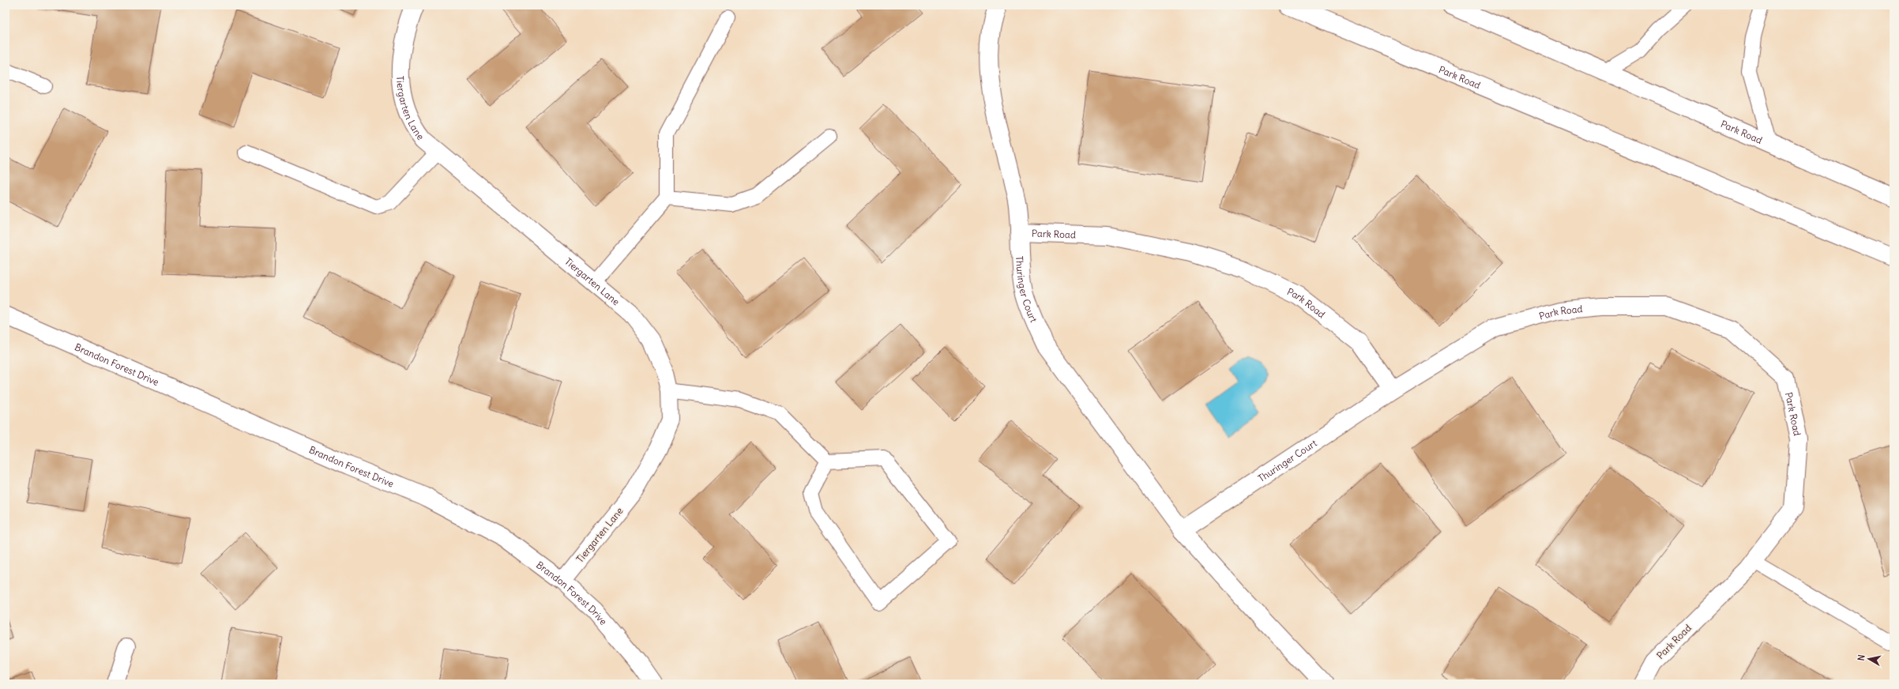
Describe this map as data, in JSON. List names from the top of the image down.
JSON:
{
  "streets": {
    "street": [
      "Park Road",
      "Tiergarten Lane",
      "Thuringer Court",
      "Brandon Forest Drive"
    ]
  },
  "crossings": [
    ["Park Road", "Thuringer Court"],
    ["Tiergarten Lane", "Brandon Forest Drive"]
  ],
  "north": "left"
}
